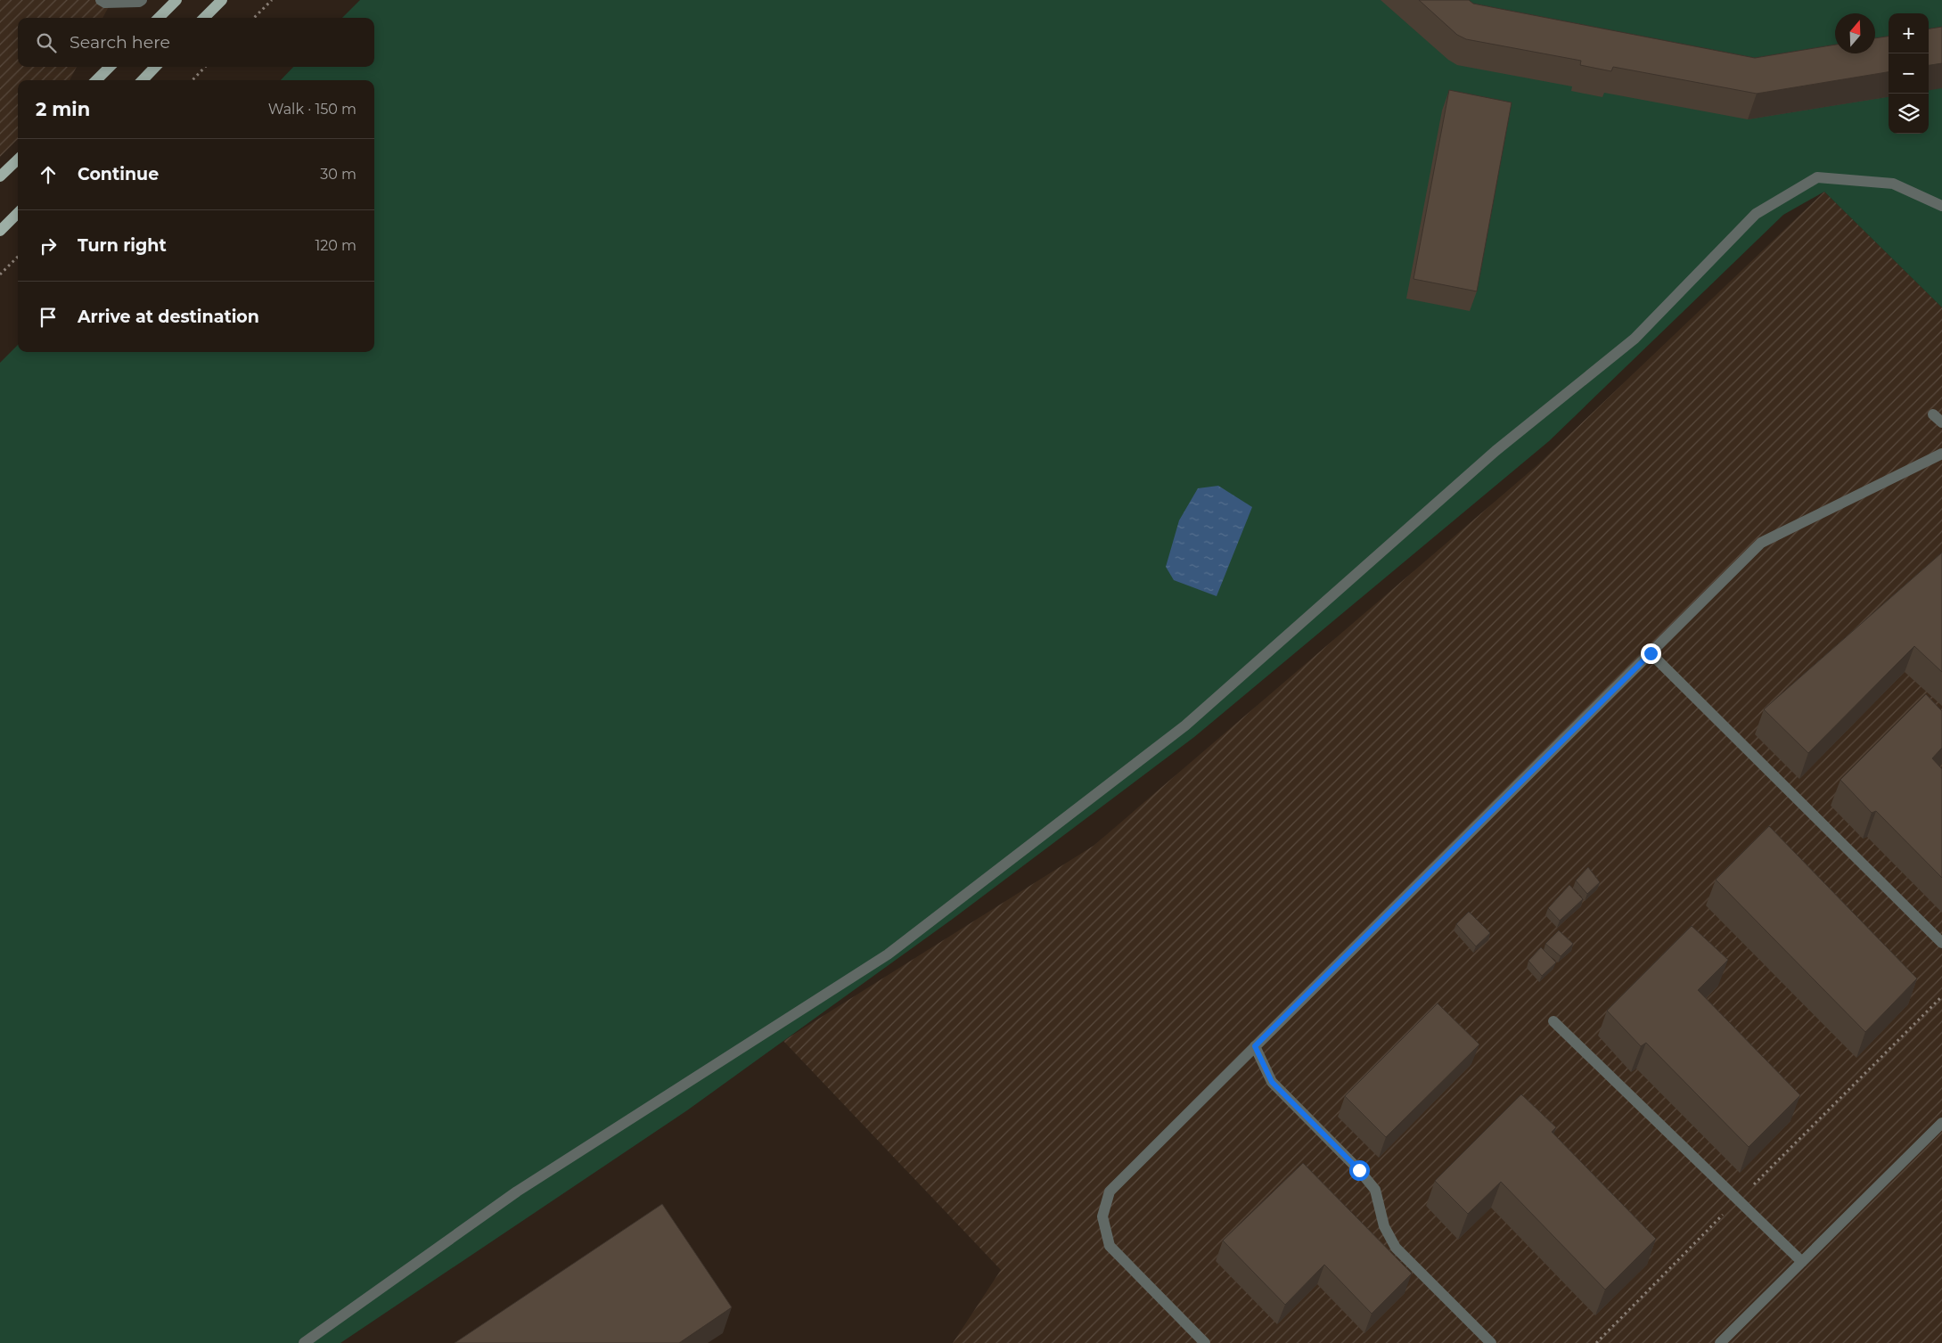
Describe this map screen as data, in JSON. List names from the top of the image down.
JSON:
{
  "north": "top",
  "page": {
    "map_buttons": ["+", "−"],
    "search": "Search here",
    "heading": ["2 min", "Walk · 150 m"],
    "list": [
      ["Continue", "30 m"],
      ["Turn right", "120 m"],
      "Arrive at destination"
    ]
  }
}
